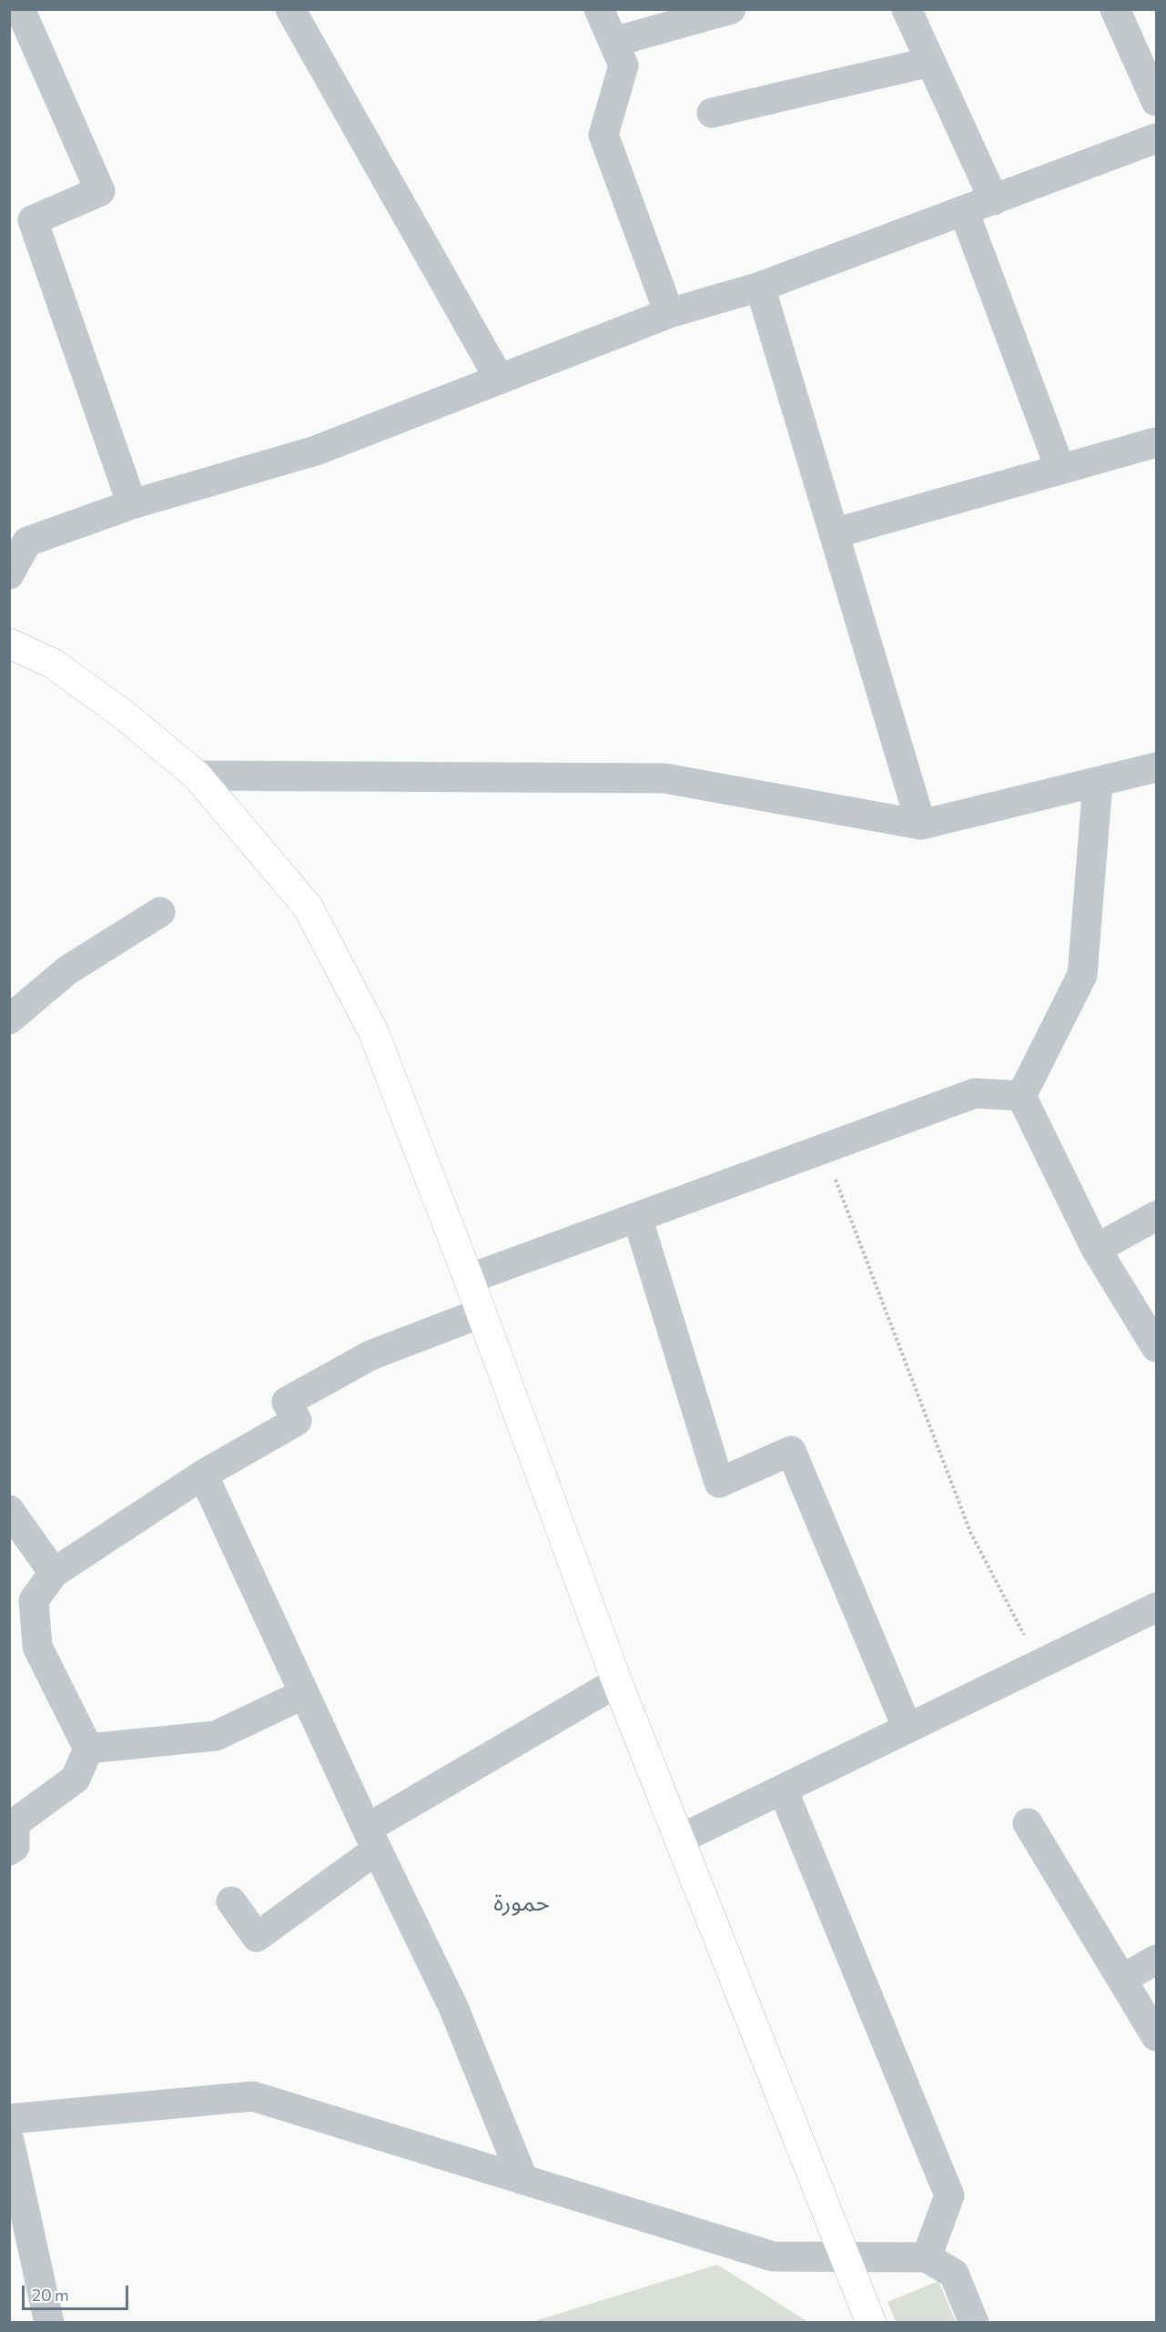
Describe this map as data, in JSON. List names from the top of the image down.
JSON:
{
  "districts": ["حمورة"],
  "scale_bar": "20 m"
}
